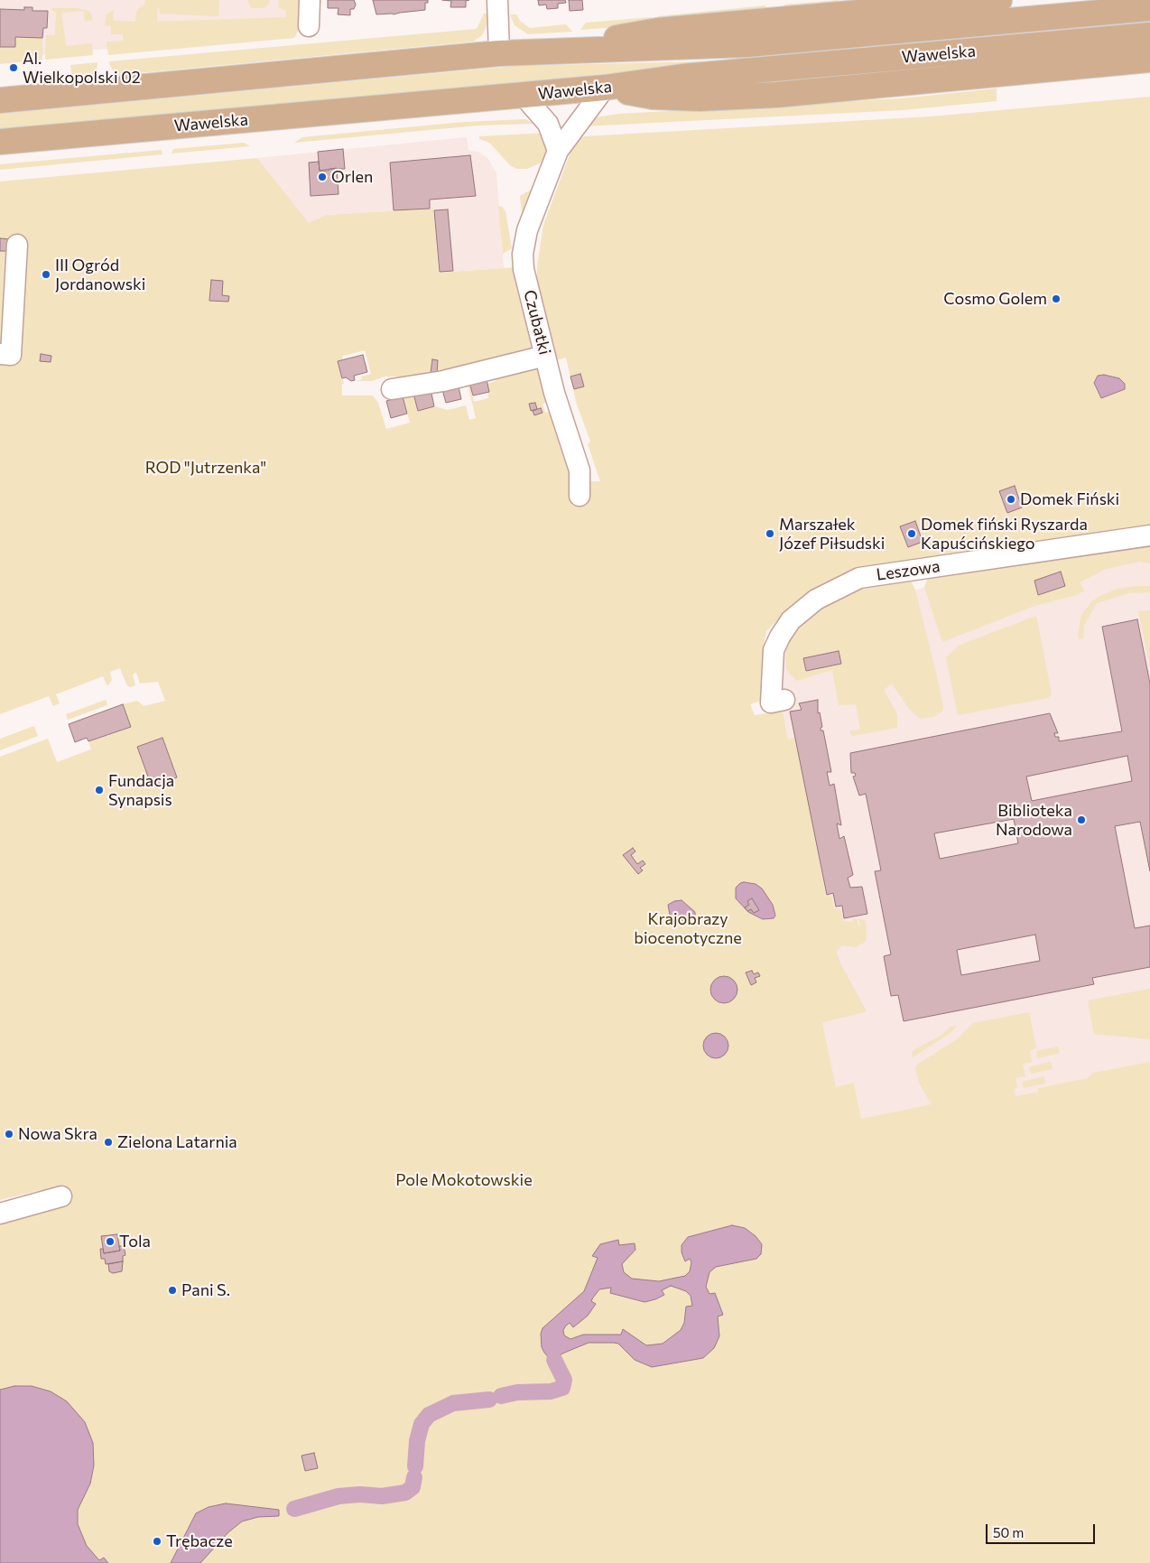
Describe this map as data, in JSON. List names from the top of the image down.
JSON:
{
  "streets": {
    "main road": ["Wawelska"],
    "street": ["Czubatki", "Leszowa"]
  },
  "crossings": [
    ["Wawelska", "Czubatki"]
  ],
  "parks": ["ROD \"Jutrzenka\"", "Krajobrazy biocenotyczne", "Pole Mokotowskie"],
  "places": [
    "Al. Wielkopolski 02",
    "Orlen",
    "III Ogród Jordanowski",
    "Cosmo Golem",
    "Domek Fiński",
    "Marszałek Józef Piłsudski",
    "Domek fiński Ryszarda Kapuścińskiego",
    "Fundacja Synapsis",
    "Biblioteka Narodowa",
    "Nowa Skra",
    "Zielona Latarnia",
    "Tola",
    "Pani S.",
    "Trębacze"
  ],
  "scale_bar": "50 m"
}
